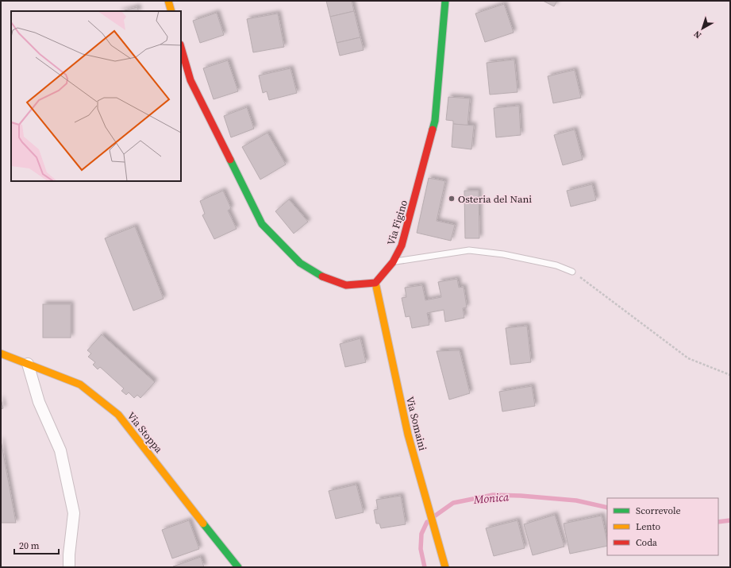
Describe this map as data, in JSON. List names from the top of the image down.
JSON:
{
  "streets": {
    "street": ["Via Figino", "Via Somaini", "Via Stoppa"]
  },
  "crossings": [
    ["Via Figino", "Via Somaini"]
  ],
  "water": ["Monica"],
  "places": ["Osteria del Nani"],
  "legend": ["Scorrevole", "Lento", "Coda"],
  "scale_bar": "20 m",
  "north": "bottom left"
}
